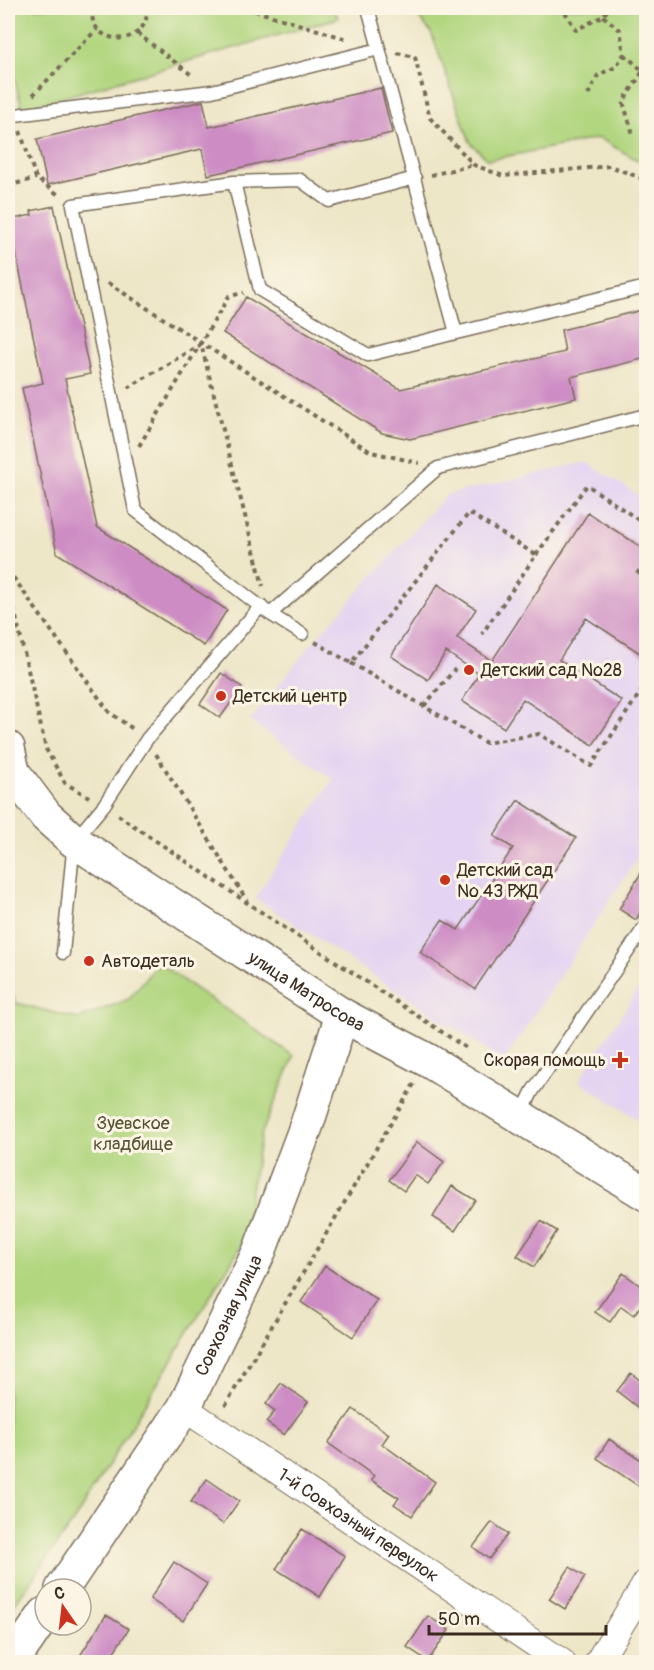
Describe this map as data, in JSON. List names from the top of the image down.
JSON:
{
  "streets": {
    "street": ["улица Матросова", "Совхозная улица", "1-й Совхозный переулок"]
  },
  "crossings": [
    ["улица Матросова", "Совхозная улица"],
    ["Совхозная улица", "1-й Совхозный переулок"]
  ],
  "parks": ["Зуевское кладбище"],
  "places": {
    "other": [
      "Детский сад №28",
      "Детский центр",
      "Детский сад № 43 РЖД",
      "Автодеталь"
    ],
    "health": ["Скорая помощь"]
  },
  "scale_bar": "50 m",
  "north": "top"
}
